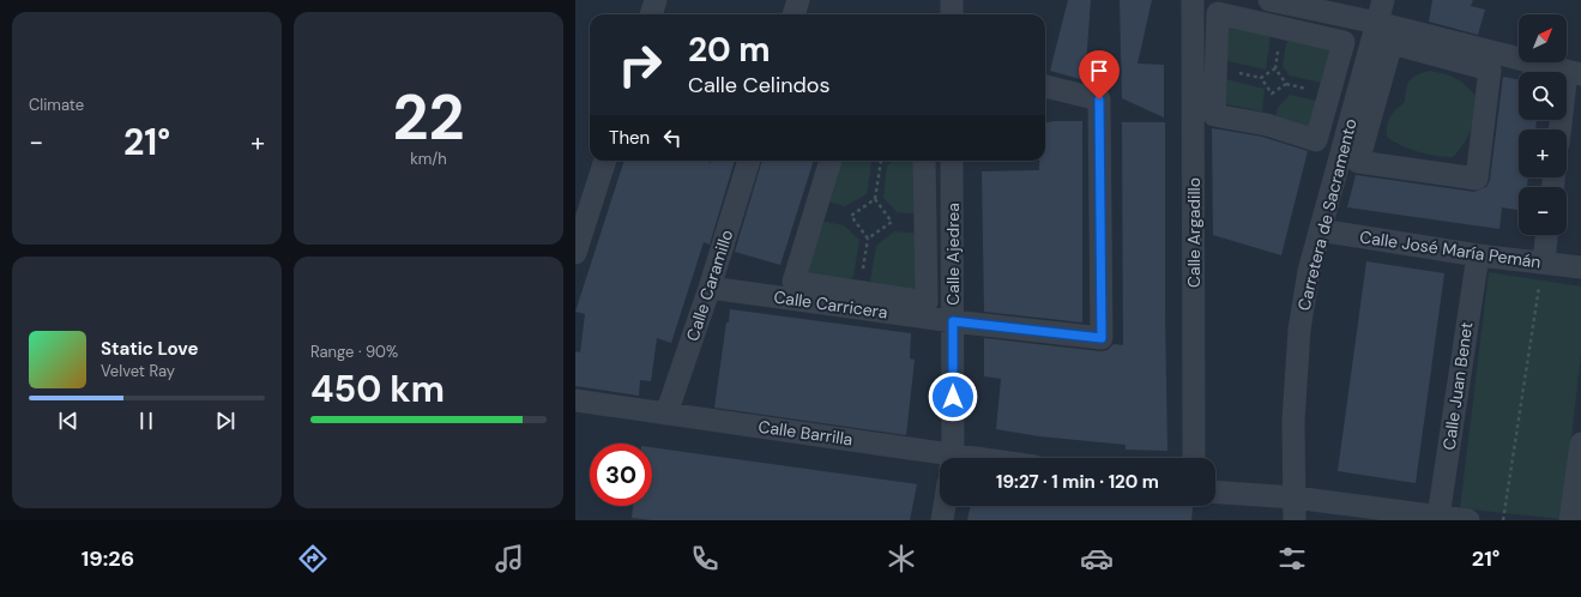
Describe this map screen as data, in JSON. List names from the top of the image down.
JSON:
{
  "streets": {
    "street": [
      "Carretera de Sacramento",
      "Calle Argadillo",
      "Calle José María Pemán",
      "Calle Ajedrea",
      "Calle Caramillo",
      "Calle Carricera",
      "Calle Juan Benet",
      "Calle Barrilla"
    ]
  },
  "crossings": [
    ["Carretera de Sacramento", "Calle José María Pemán"],
    ["Calle José María Pemán", "Calle Juan Benet"],
    ["Calle Ajedrea", "Calle Carricera"],
    ["Calle Caramillo", "Calle Carricera"],
    ["Calle Caramillo", "Calle Barrilla"]
  ],
  "north": "top right",
  "page": {
    "tile": [
      "Climate",
      ["22", "km/h"],
      ["Range · 90%", "450 km"]
    ],
    "map_buttons": ["+", "−"],
    "turn": ["20 m", "Calle Celindos"],
    "then": "Then",
    "heat": ["−", "21°", "+"],
    "song": ["Static Love", "Velvet Ray"],
    "limit": "30",
    "trip": "19:27 · 1 min · 120 m",
    "tabs": ["19:26", "21°"]
  }
}
